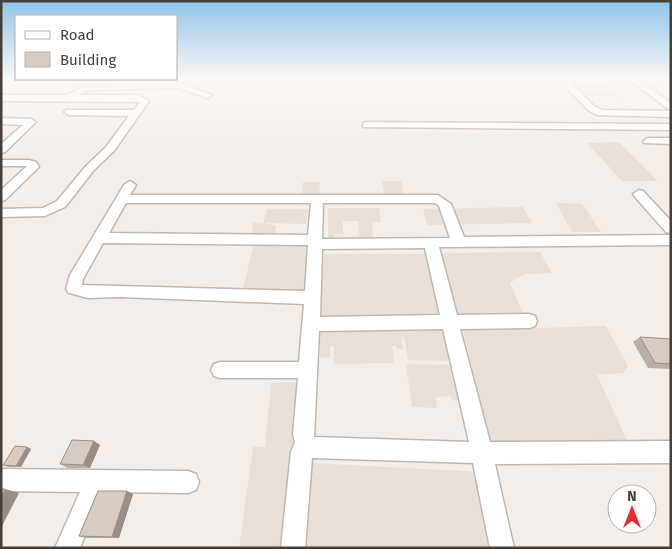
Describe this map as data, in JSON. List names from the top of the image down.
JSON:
{
  "legend": ["Road", "Building"],
  "north": "top"
}
